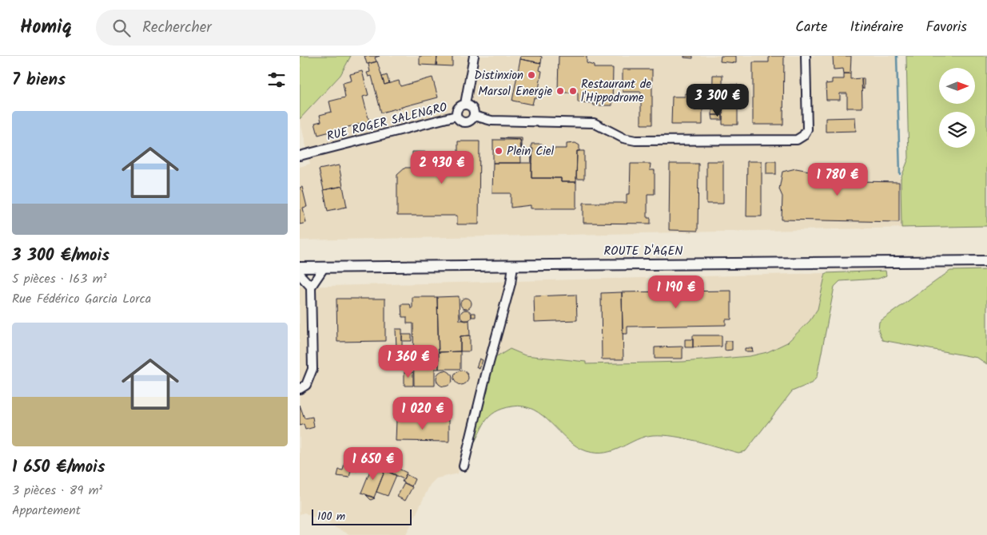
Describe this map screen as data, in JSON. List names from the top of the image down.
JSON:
{
  "streets": {
    "main road": ["ROUTE D'AGEN"],
    "street": ["RUE ROGER SALENGRO"]
  },
  "places": [
    "Distinxion",
    "Marsol Energie",
    "Restaurant de l'Hippodrome",
    "Plein Ciel"
  ],
  "scale_bar": "100 m",
  "north": "right",
  "page": {
    "header": "Homiq",
    "search": "Rechercher",
    "nav": ["Carte", "Itinéraire", "Favoris"],
    "heading": "7 biens",
    "price": [
      "3 300 €",
      "2 930 €",
      "1 780 €",
      "1 190 €",
      "1 360 €",
      "1 020 €",
      "1 650 €"
    ],
    "list": [
      {
        "name": "3 300 €/mois",
        "note": "5 pièces · 163 m² · Rue Fédérico Garcia Lorca"
      },
      {
        "name": "1 650 €/mois",
        "note": "3 pièces · 89 m² · Appartement"
      }
    ],
    "scale": "100 m"
  }
}
